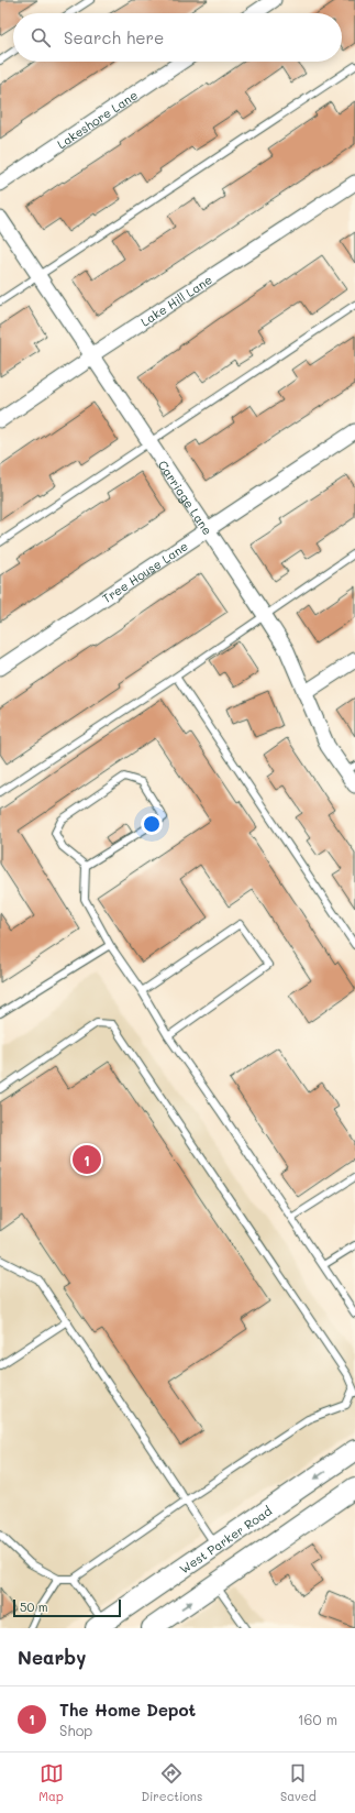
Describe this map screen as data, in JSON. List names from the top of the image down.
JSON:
{
  "streets": {
    "main road": ["West Parker Road"],
    "street": [
      "Lakeshore Lane",
      "Lake Hill Lane",
      "Carriage Lane",
      "Tree House Lane"
    ]
  },
  "crossings": [
    ["Lake Hill Lane", "Carriage Lane"],
    ["Carriage Lane", "Tree House Lane"]
  ],
  "scale_bar": "50 m",
  "page": {
    "search": "Search here",
    "pins": "1",
    "scale": "50 m",
    "heading": "Nearby",
    "list": [
      {
        "mark": "1",
        "name": "The Home Depot",
        "note": "Shop",
        "value": "160 m"
      }
    ],
    "nav": ["Map", "Directions", "Saved"]
  }
}
